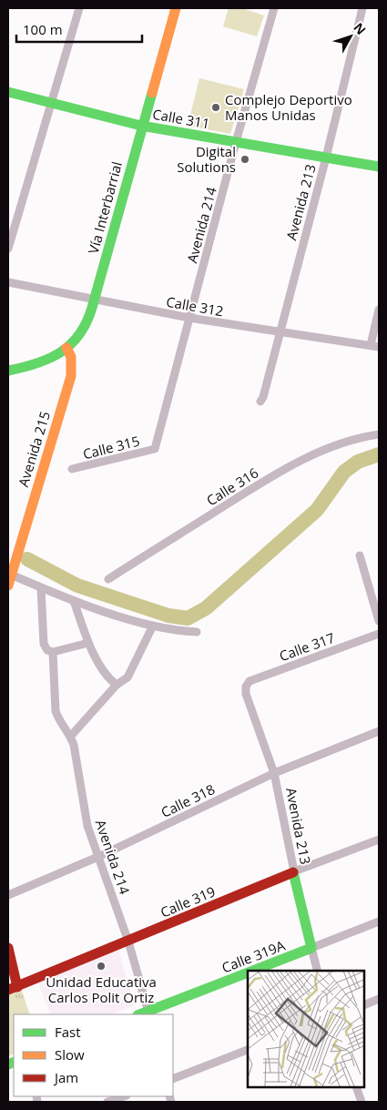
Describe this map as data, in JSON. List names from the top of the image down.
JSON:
{
  "streets": {
    "street": [
      "Calle 311",
      "Avenida 213",
      "Vía Interbarrial",
      "Avenida 214",
      "Calle 312",
      "Calle 315",
      "Avenida 215",
      "Calle 316",
      "Calle 317",
      "Calle 318",
      "Calle 319",
      "Calle 319A"
    ]
  },
  "crossings": [
    ["Calle 311", "Avenida 213"],
    ["Calle 311", "Vía Interbarrial"],
    ["Calle 311", "Avenida 214"],
    ["Avenida 213", "Calle 312"],
    ["Avenida 213", "Calle 317"],
    ["Avenida 213", "Calle 318"],
    ["Avenida 213", "Calle 319"],
    ["Avenida 213", "Calle 319A"],
    ["Vía Interbarrial", "Calle 312"],
    ["Vía Interbarrial", "Avenida 215"],
    ["Avenida 214", "Calle 312"],
    ["Avenida 214", "Calle 315"],
    ["Avenida 214", "Calle 318"],
    ["Avenida 214", "Calle 319"],
    ["Avenida 214", "Calle 319A"]
  ],
  "places": ["Complejo Deportivo Manos Unidas", "Digital Solutions", "Unidad Educativa Carlos Polit Ortiz"],
  "legend": ["Fast", "Slow", "Jam"],
  "scale_bar": "100 m",
  "north": "top right"
}
